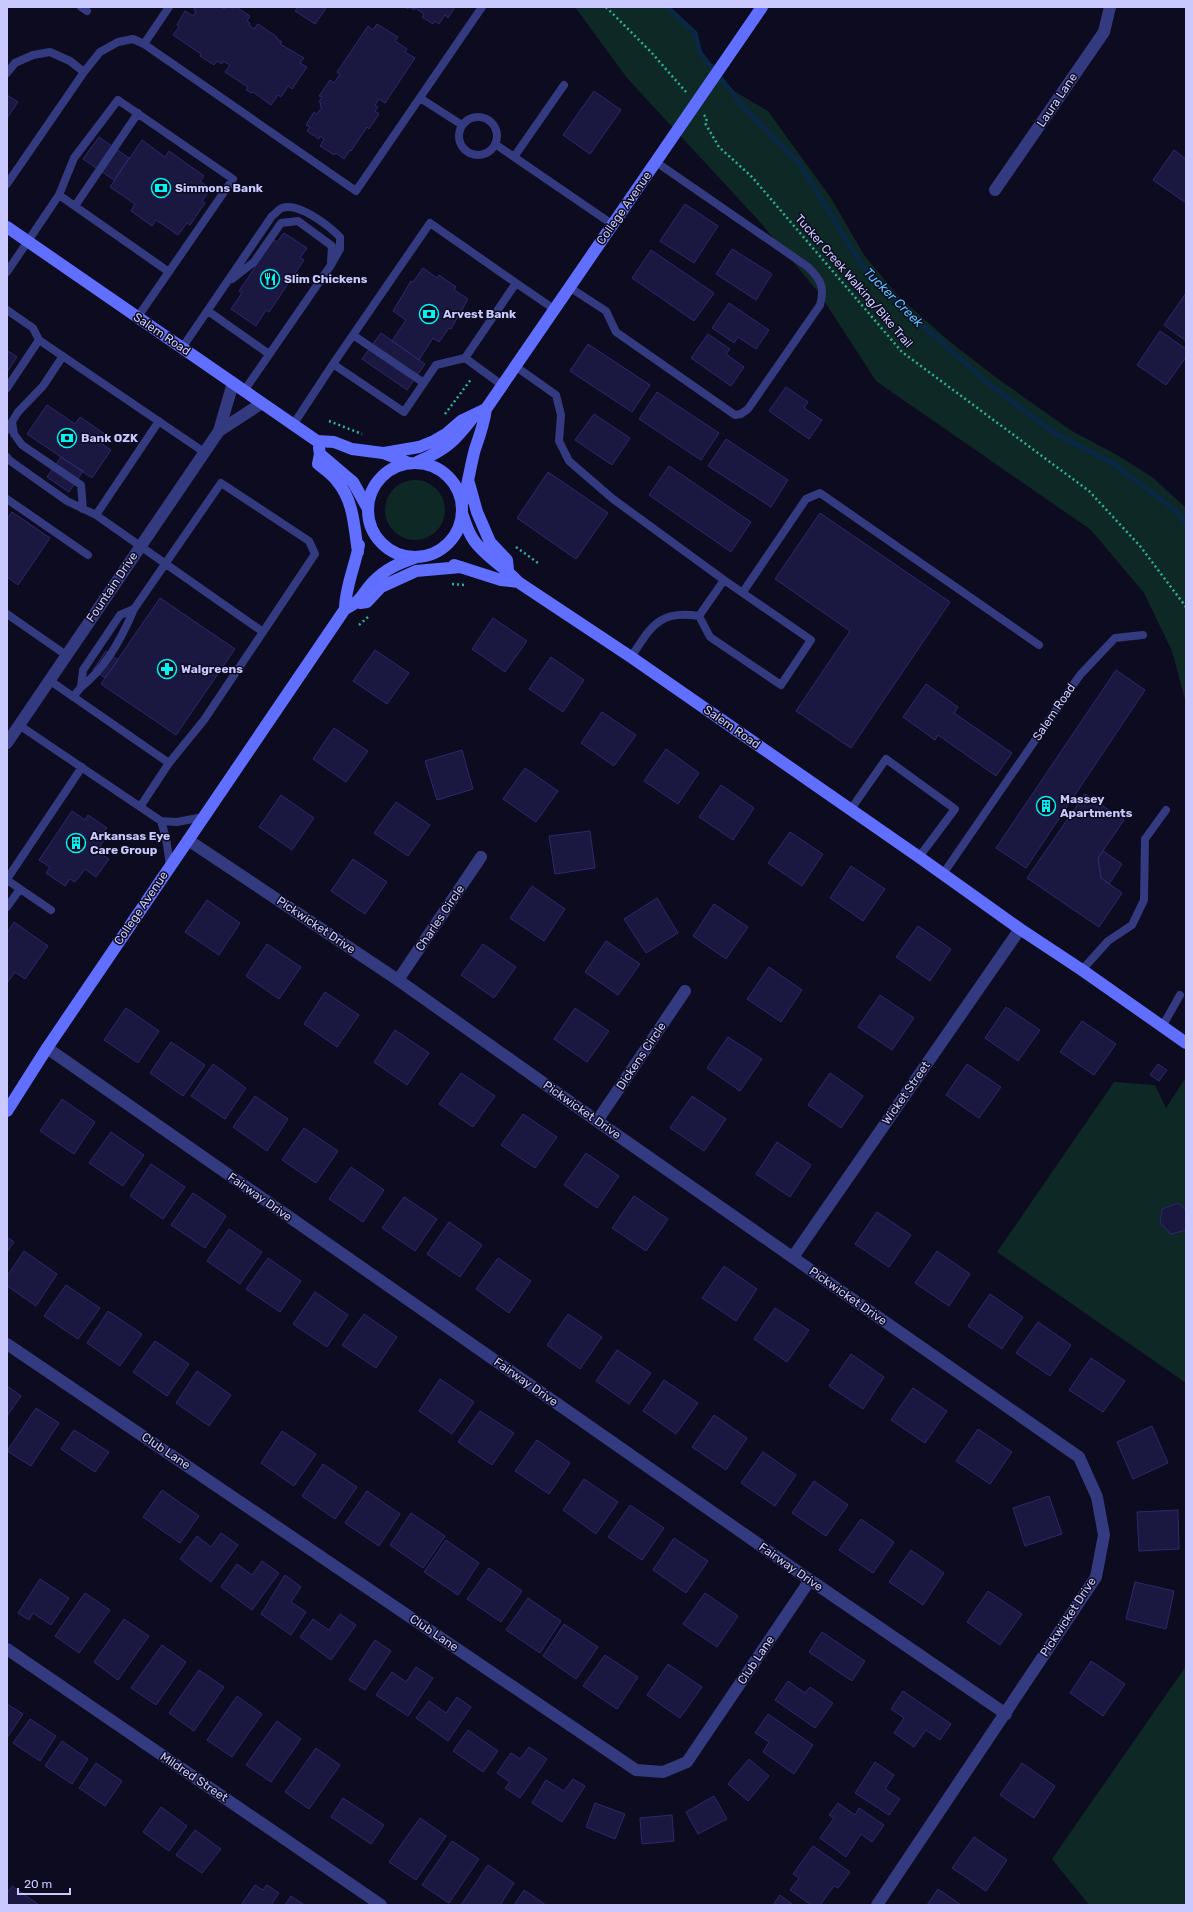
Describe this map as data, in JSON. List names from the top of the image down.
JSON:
{
  "streets": {
    "main road": ["College Avenue", "Salem Road"],
    "street": [
      "Laura Lane",
      "Fountain Drive",
      "Charles Circle",
      "Pickwicket Drive",
      "Dickens Circle",
      "Wicket Street",
      "Fairway Drive",
      "Club Lane",
      "Mildred Street"
    ],
    "path": ["Tucker Creek Walking/Bike Trail"]
  },
  "crossings": [
    ["College Avenue", "Tucker Creek Walking/Bike Trail"],
    ["College Avenue", "Salem Road"],
    ["College Avenue", "Pickwicket Drive"],
    ["College Avenue", "Fairway Drive"],
    ["Salem Road", "Fountain Drive"],
    ["Salem Road", "Wicket Street"],
    ["Charles Circle", "Pickwicket Drive"],
    ["Pickwicket Drive", "Dickens Circle"],
    ["Pickwicket Drive", "Wicket Street"],
    ["Pickwicket Drive", "Fairway Drive"],
    ["Fairway Drive", "Club Lane"]
  ],
  "water": ["Tucker Creek"],
  "places": {
    "bank": ["Simmons Bank", "Arvest Bank", "Bank OZK"],
    "restaurant": ["Slim Chickens"],
    "pharmacy": ["Walgreens"],
    "building": ["Massey Apartments", "Arkansas Eye Care Group"]
  },
  "scale_bar": "20 m"
}
